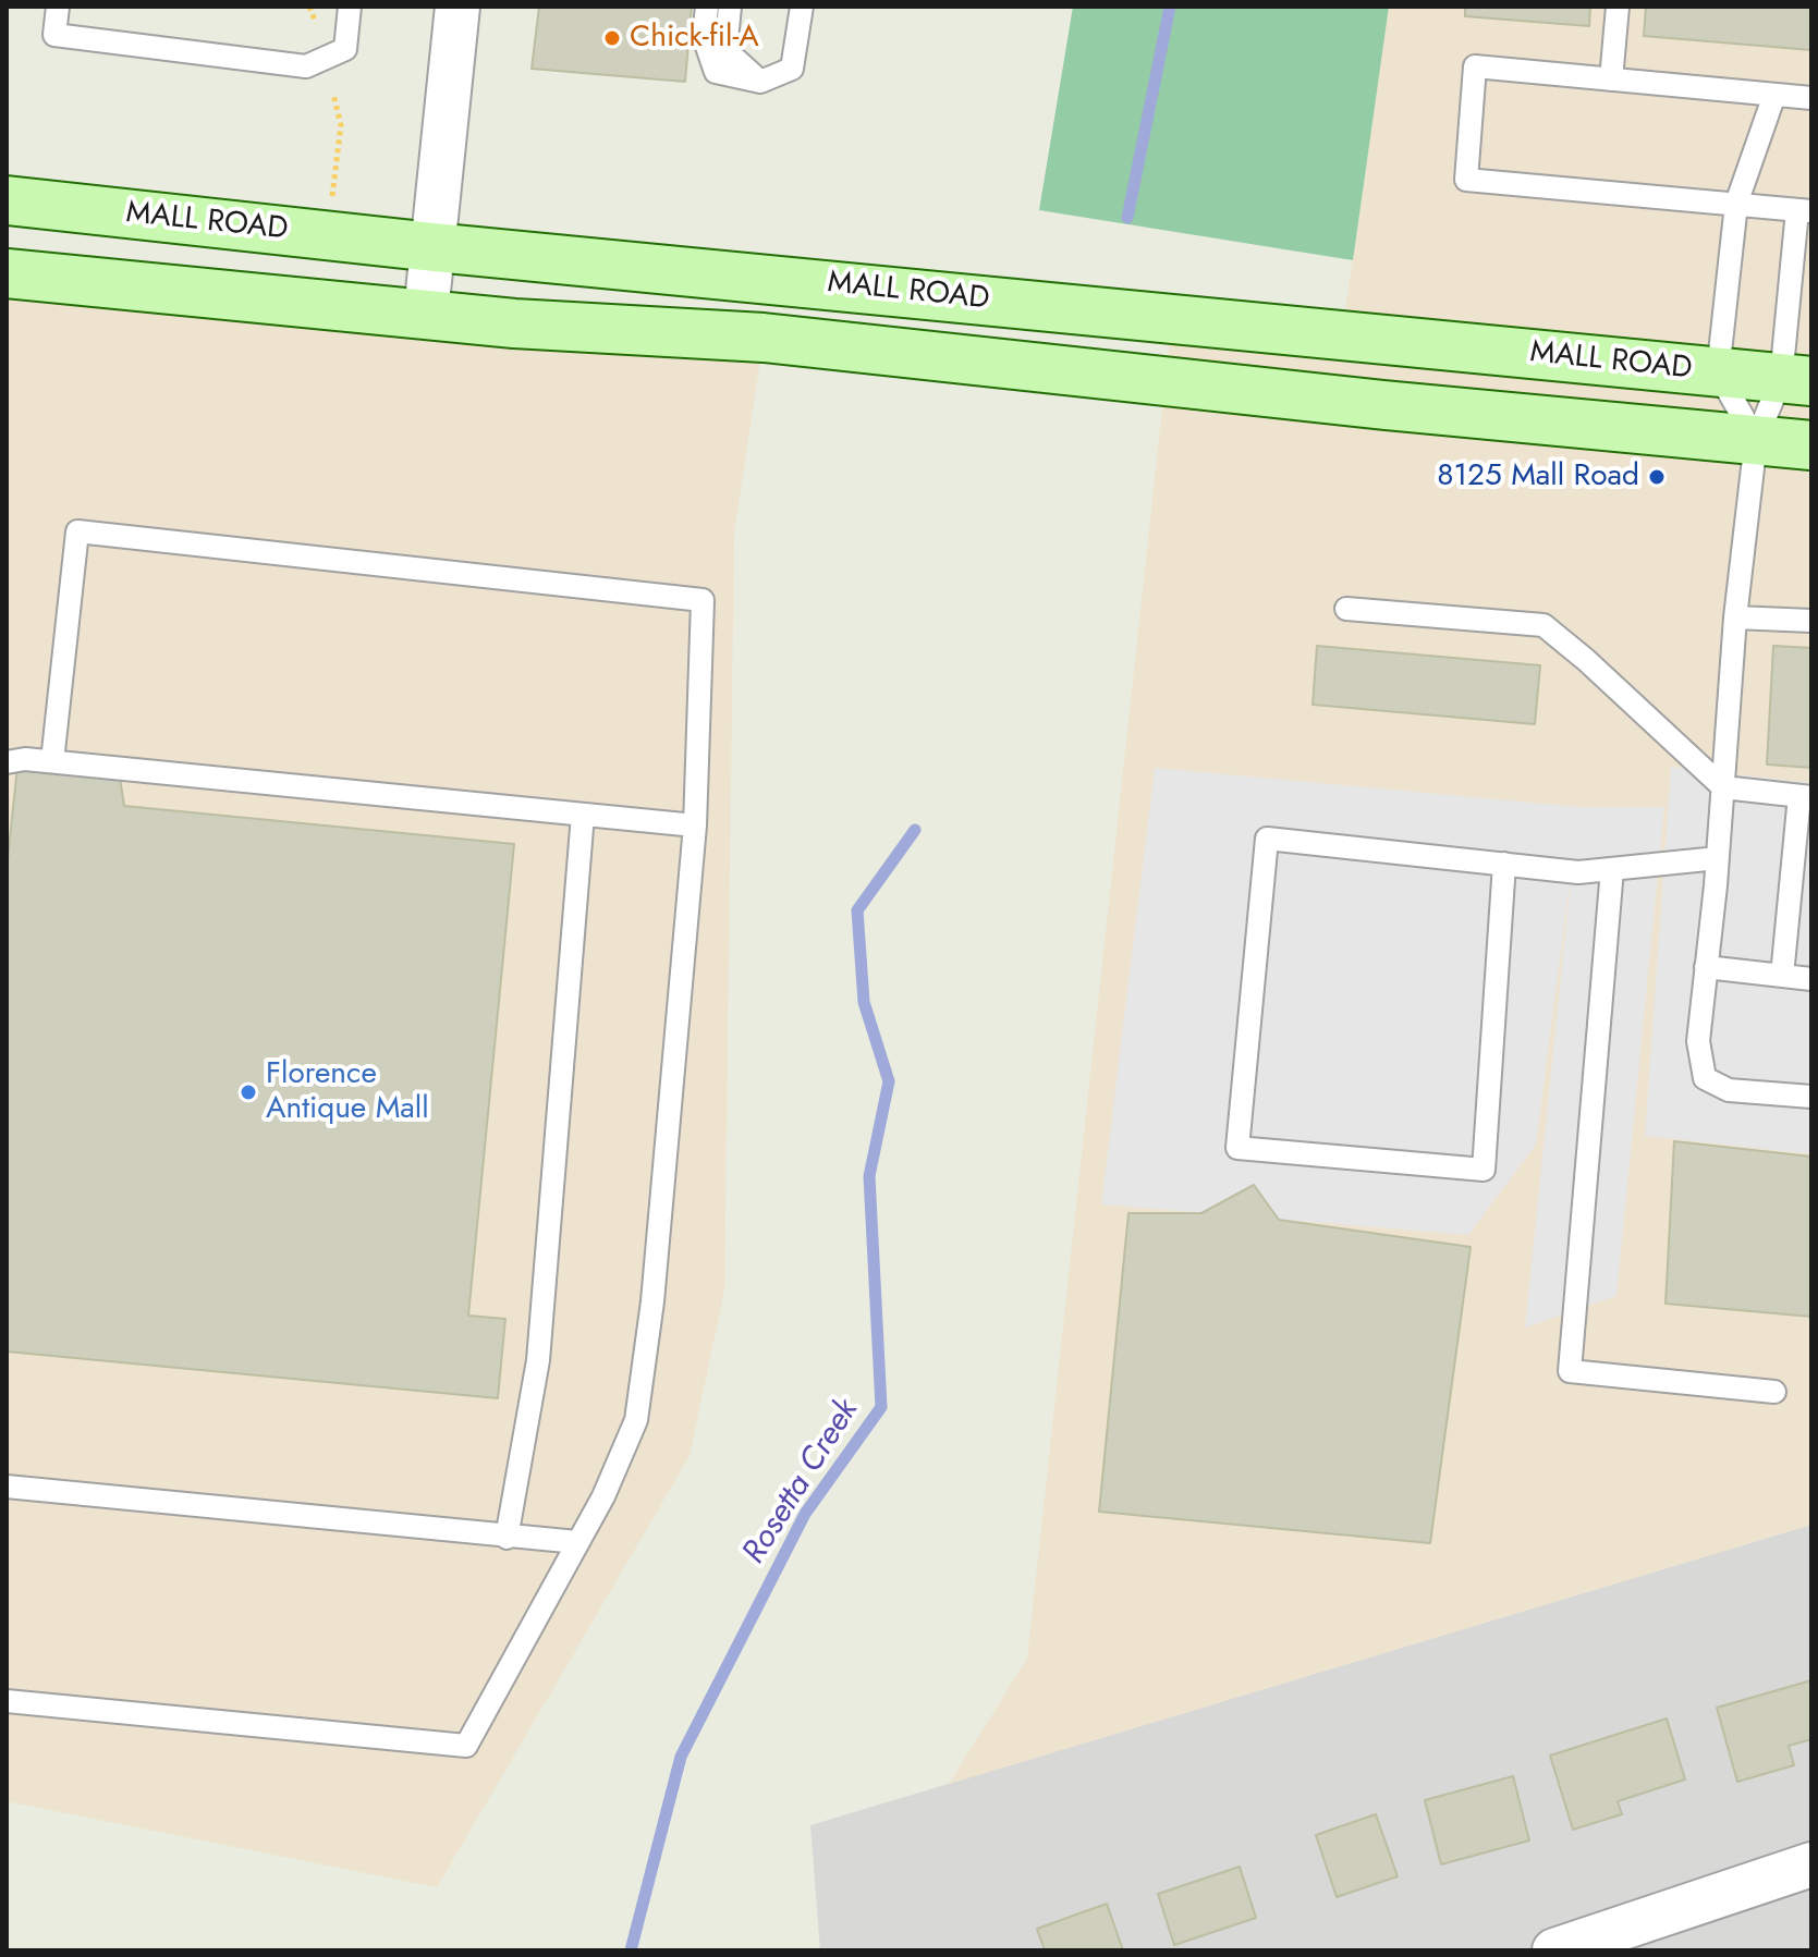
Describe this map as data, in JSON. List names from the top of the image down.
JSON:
{
  "streets": {
    "main road": ["MALL ROAD"]
  },
  "water": ["Rosetta Creek"],
  "places": ["Chick-fil-A", "8125 Mall Road", "Florence Antique Mall"]
}
